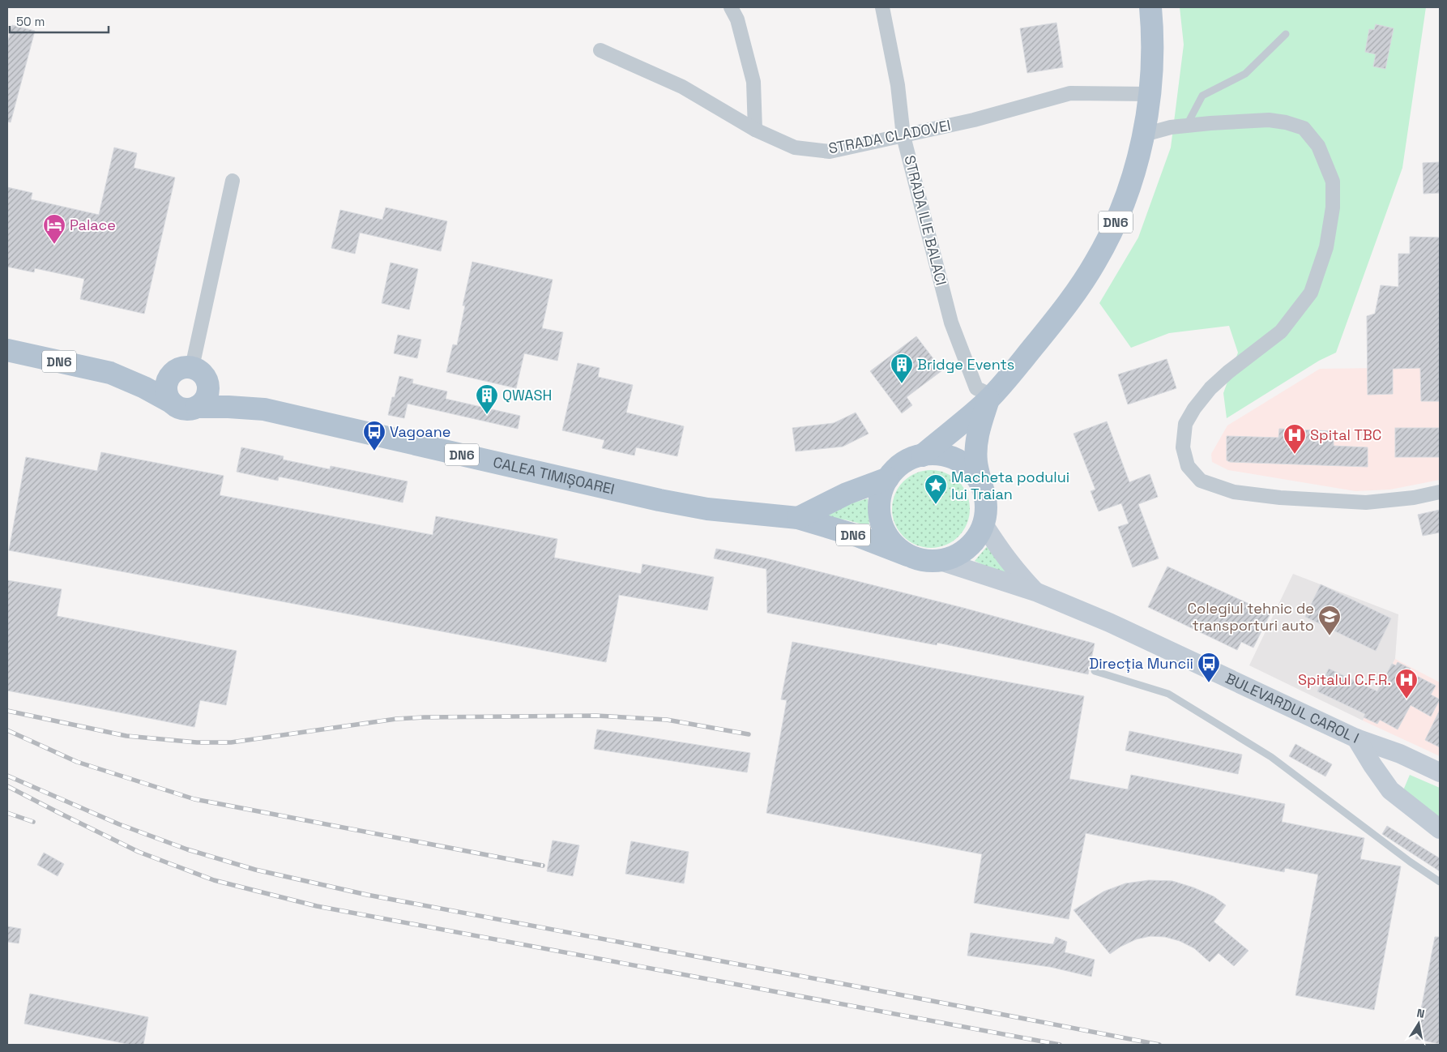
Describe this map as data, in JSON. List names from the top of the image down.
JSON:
{
  "streets": {
    "main road": ["DN6", "CALEA TIMIȘOAREI", "BULEVARDUL CAROL I"],
    "street": ["STRADA CLADOVEI", "STRADA ILIE BALACI"]
  },
  "crossings": [
    ["STRADA CLADOVEI", "STRADA ILIE BALACI"],
    ["STRADA CLADOVEI", "DN6"],
    ["STRADA ILIE BALACI", "DN6"],
    ["DN6", "CALEA TIMIȘOAREI"],
    ["DN6", "BULEVARDUL CAROL I"],
    ["CALEA TIMIȘOAREI", "BULEVARDUL CAROL I"]
  ],
  "places": {
    "hotel": ["Palace"],
    "building": ["Bridge Events", "QWASH"],
    "bus stop": ["Vagoane", "Direcția Muncii"],
    "hospital": ["Spital TBC", "Spitalul C.F.R."],
    "place": ["Macheta podului lui Traian"],
    "school or university": ["Colegiul tehnic de transporturi auto"]
  },
  "scale_bar": "50 m",
  "north": "top"
}
